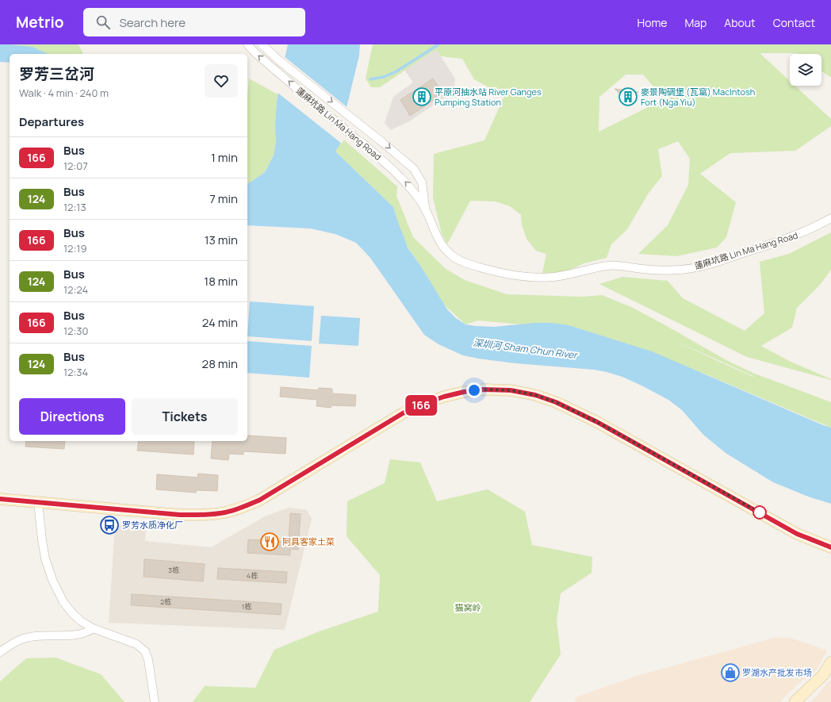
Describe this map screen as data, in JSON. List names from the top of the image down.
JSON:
{
  "streets": {
    "street": ["蓮麻坑路 Lin Ma Hang Road"]
  },
  "water": ["深圳河 Sham Chun River"],
  "parks": ["猫窝岭"],
  "places": {
    "building": ["平原河抽水站 River Ganges Pumping Station", "麥景陶碉堡 (瓦窰) MacIntosh Fort (Nga Yiu)"],
    "bus stop": ["罗芳水质净化厂"],
    "restaurant": ["阿具客家土菜"],
    "shop": ["罗湖水产批发市场"]
  },
  "lines": ["bus line 166"],
  "house_numbers": [
    "3栋",
    "4栋",
    "2栋",
    "1栋"
  ],
  "page": {
    "header": "Metrio",
    "search": "Search here",
    "nav": [
      "Home",
      "Map",
      "About",
      "Contact"
    ],
    "on_map": "166",
    "heading": [
      ["罗芳三岔河", "Walk · 4 min · 240 m"],
      "Departures"
    ],
    "list": [
      {
        "mark": "166",
        "name": "Bus",
        "note": "12:07",
        "value": "1 min"
      },
      {
        "mark": "124",
        "name": "Bus",
        "note": "12:13",
        "value": "7 min"
      },
      {
        "mark": "166",
        "name": "Bus",
        "note": "12:19",
        "value": "13 min"
      },
      {
        "mark": "124",
        "name": "Bus",
        "note": "12:24",
        "value": "18 min"
      },
      {
        "mark": "166",
        "name": "Bus",
        "note": "12:30",
        "value": "24 min"
      },
      {
        "mark": "124",
        "name": "Bus",
        "note": "12:34",
        "value": "28 min"
      }
    ],
    "buttons": ["Directions", "Tickets"]
  }
}
